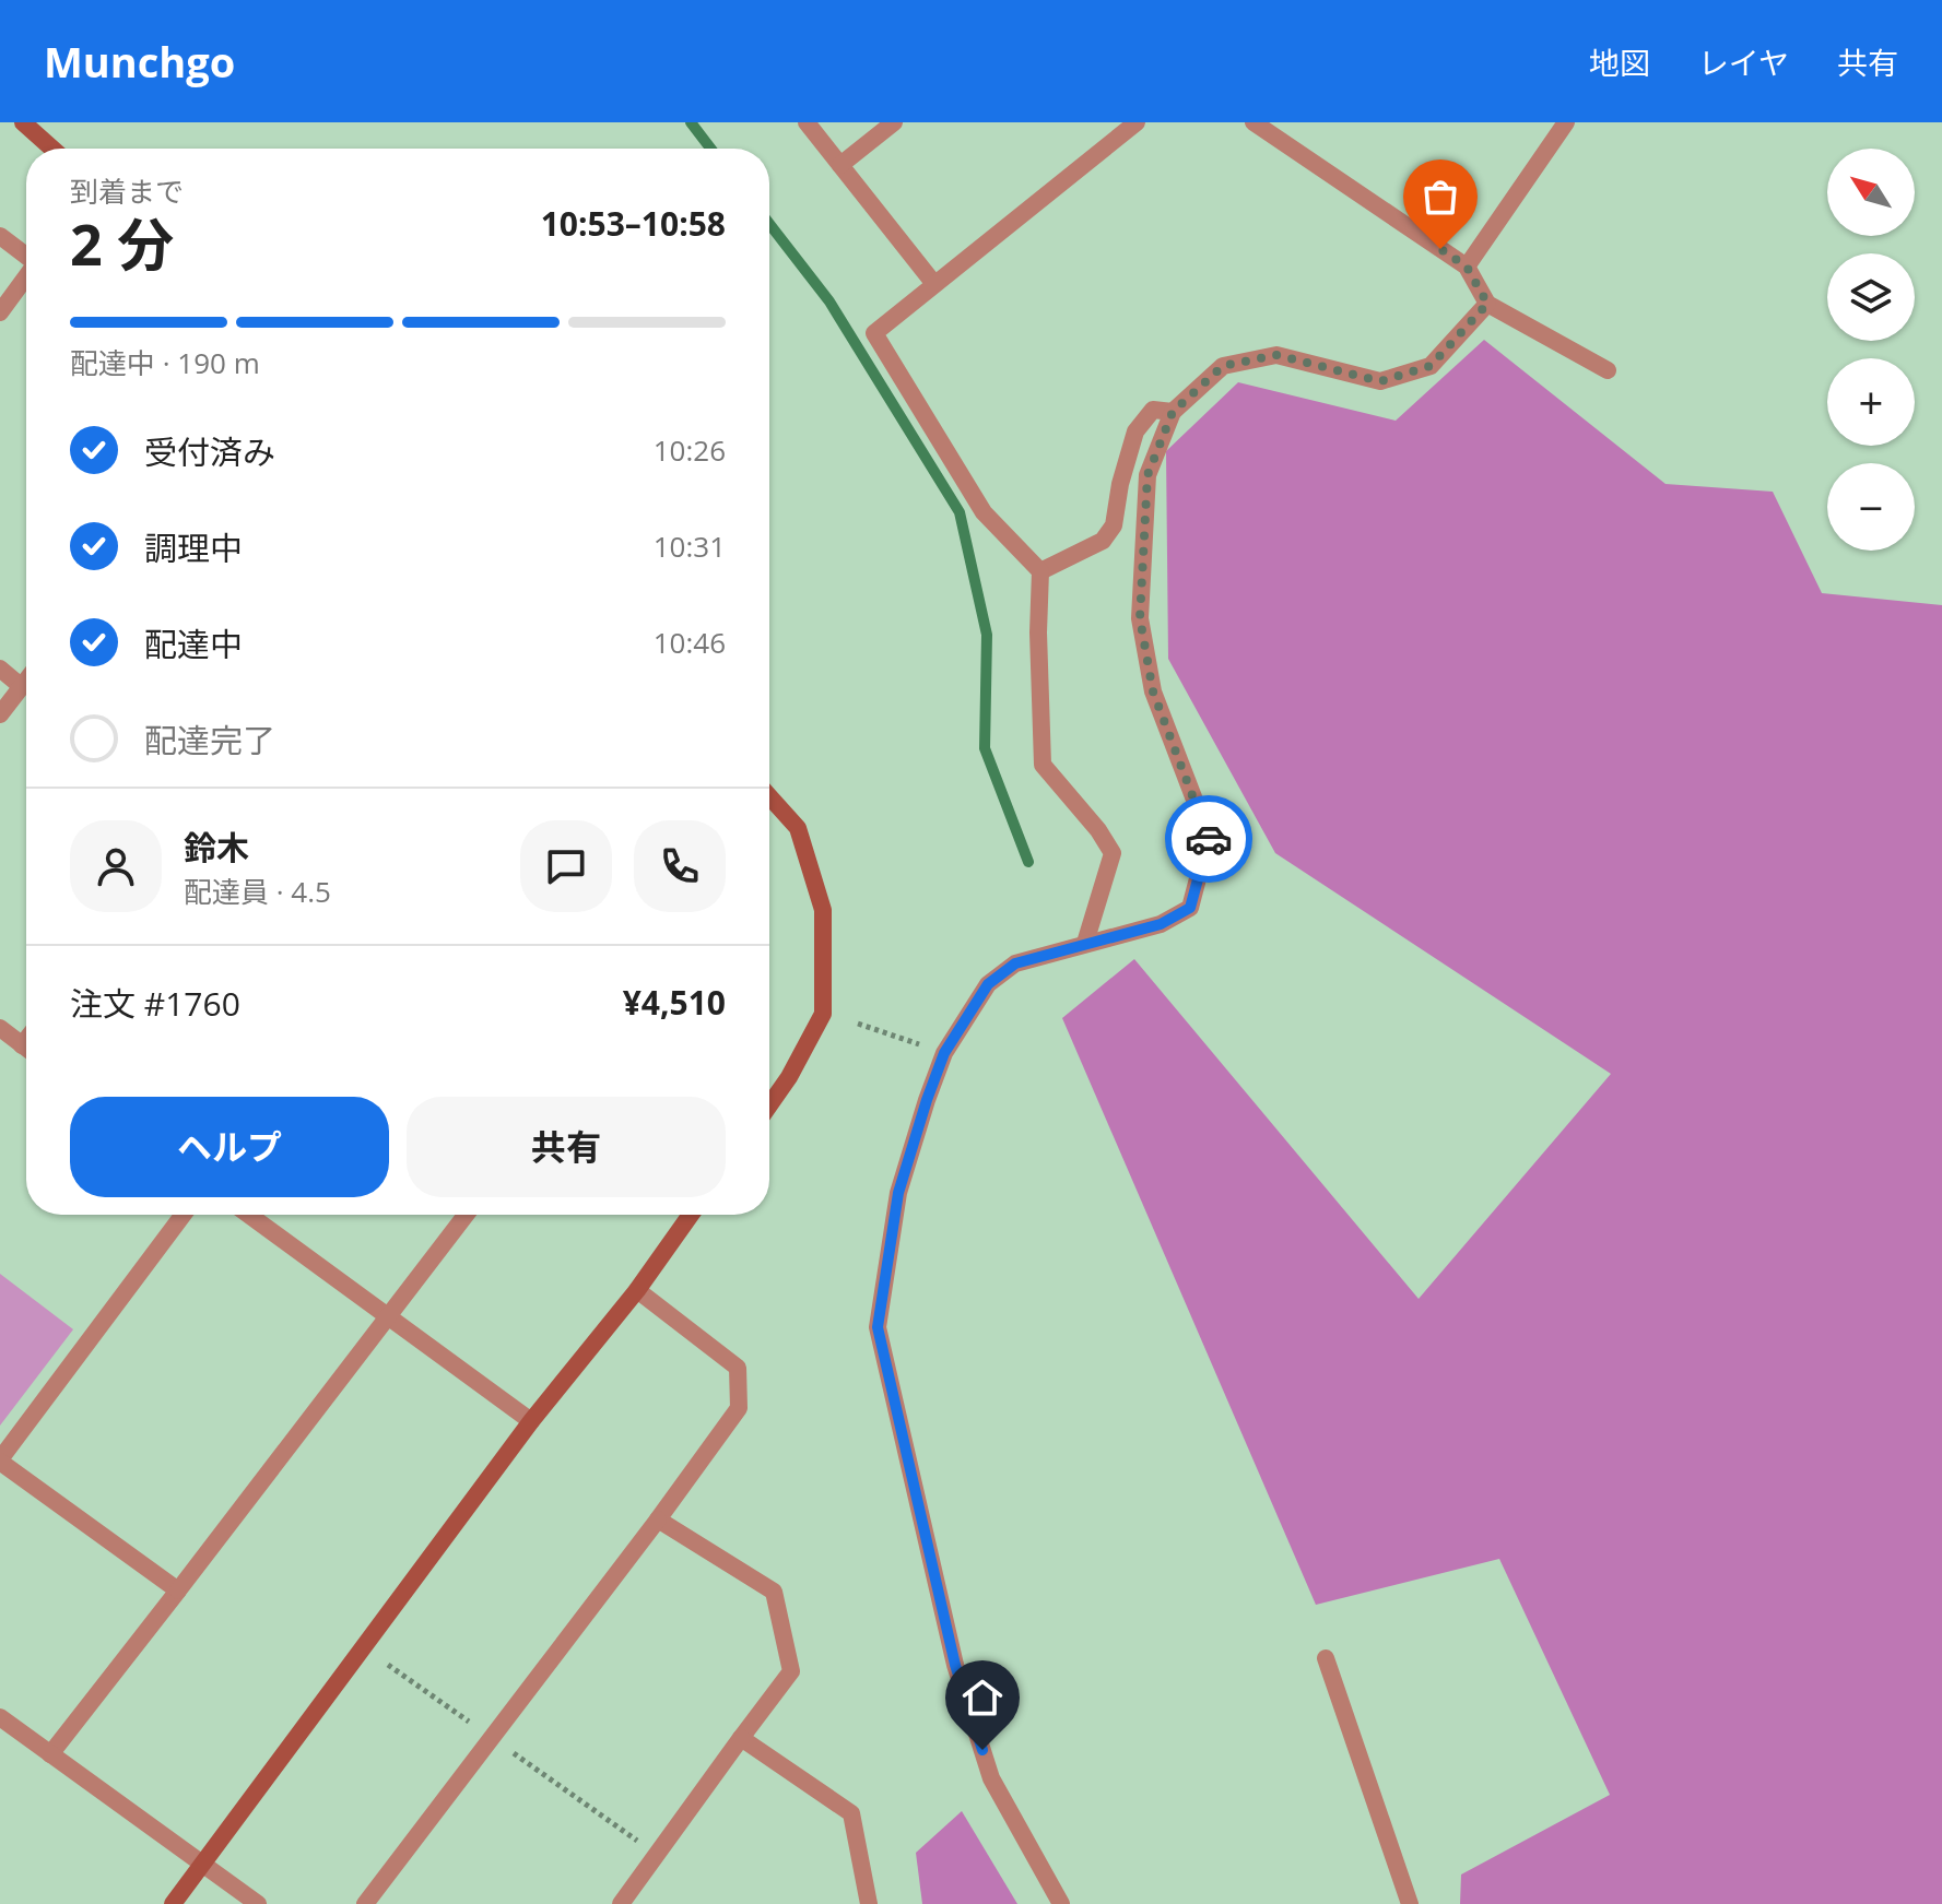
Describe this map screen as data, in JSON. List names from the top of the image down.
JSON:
{
  "north": "top left",
  "page": {
    "header": "Munchgo",
    "nav": ["地図", "レイヤ", "共有"],
    "map_buttons": ["+", "−"],
    "heading": ["2 分", "到着まで", "10:53–10:58"],
    "panel": [
      "鈴木",
      "配達員 · 4.5",
      "注文 #1760",
      "¥4,510"
    ],
    "bar": "配達中 · 190 m",
    "list": [
      ["受付済み", "10:26"],
      ["調理中", "10:31"],
      ["配達中", "10:46"],
      "配達完了"
    ],
    "buttons": ["ヘルプ", "共有"]
  }
}
